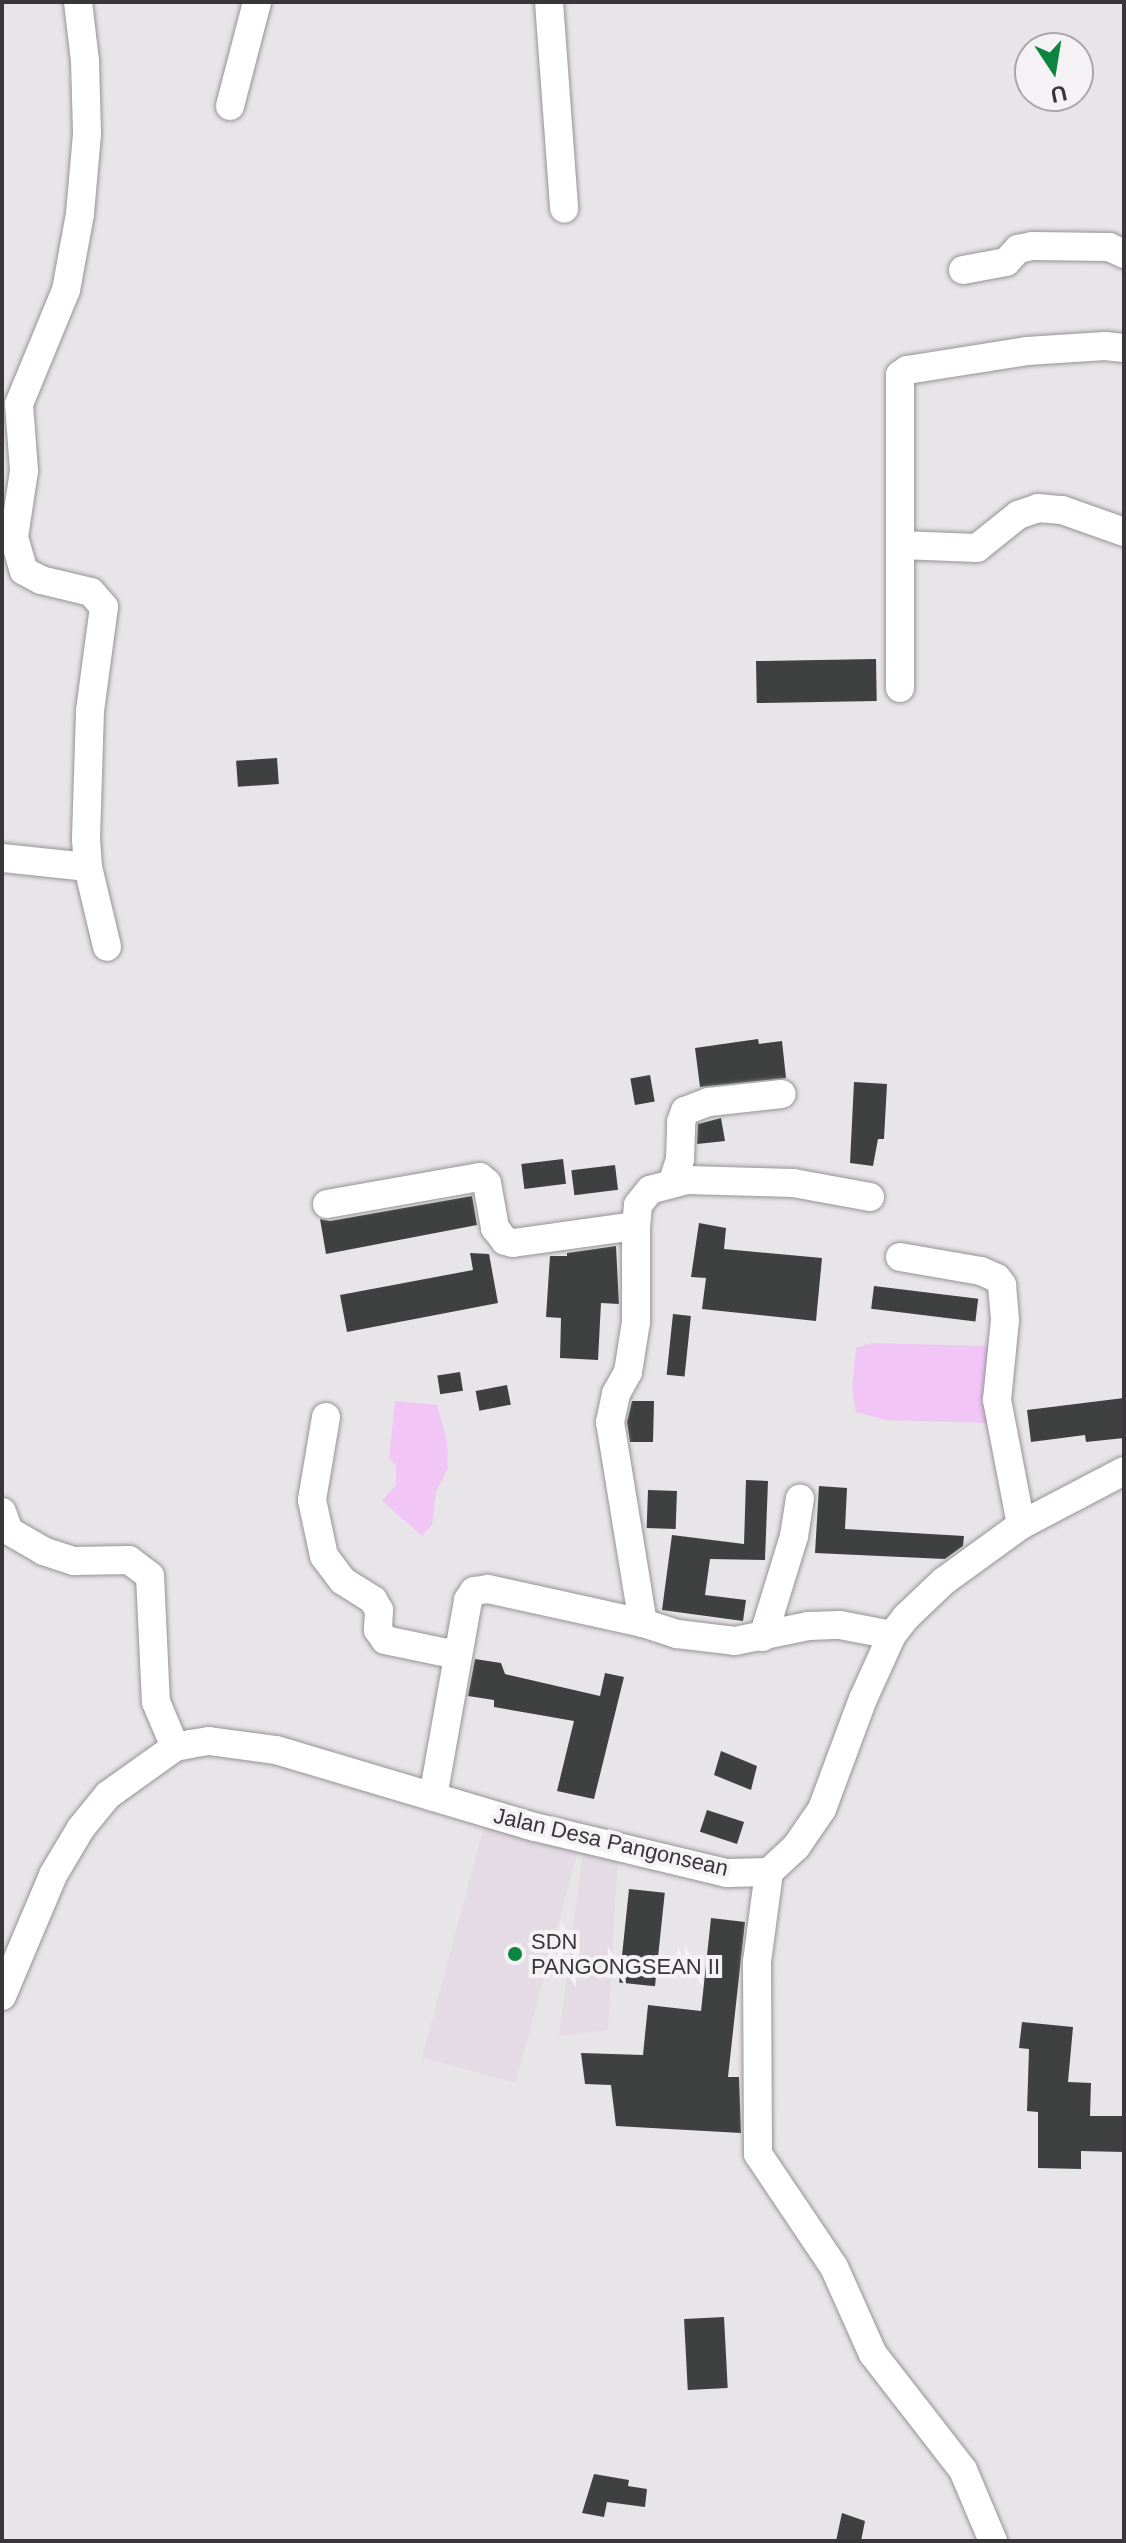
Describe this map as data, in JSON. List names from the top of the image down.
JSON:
{
  "streets": {
    "street": ["Jalan Desa Pangonsean"]
  },
  "places": ["SDN PANGONGSEAN II"],
  "north": "bottom"
}
